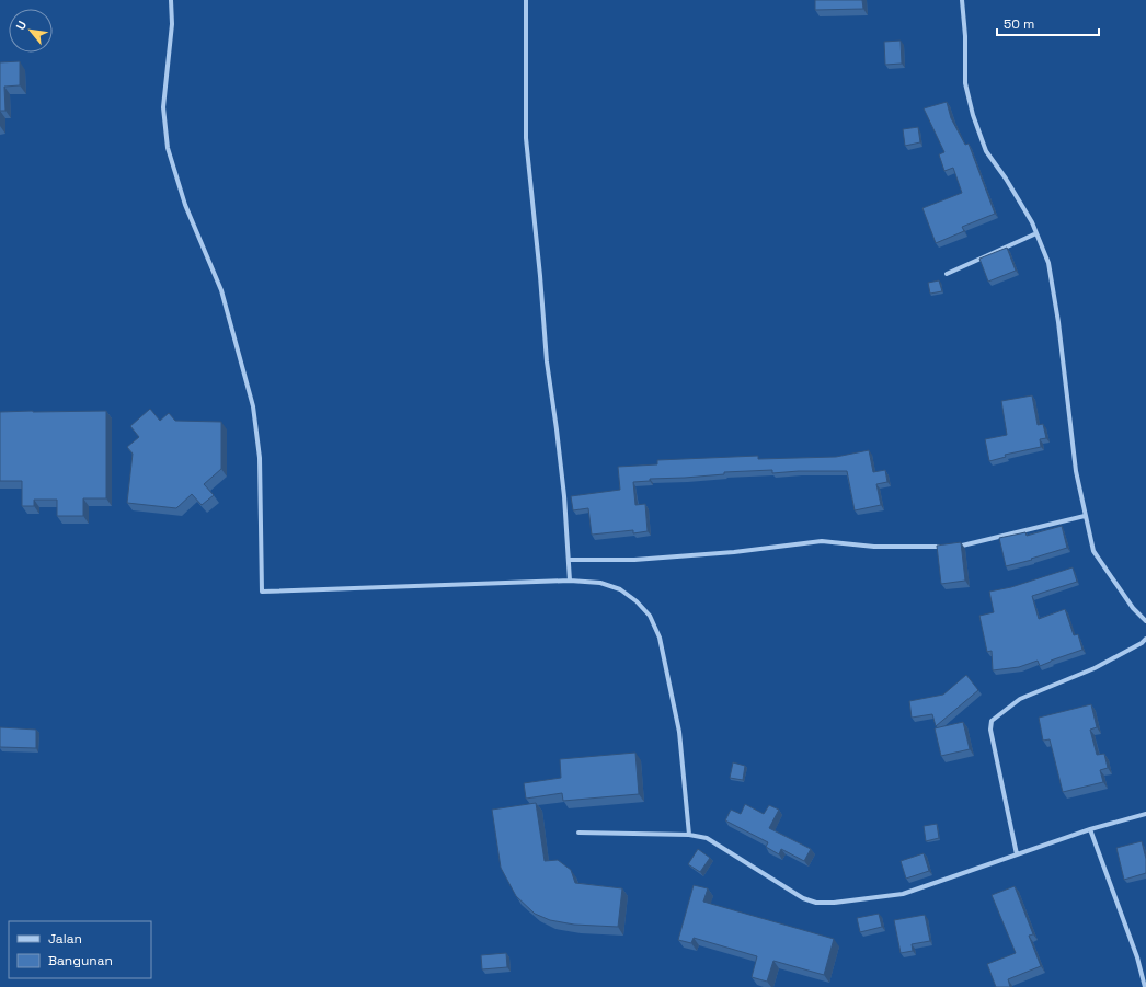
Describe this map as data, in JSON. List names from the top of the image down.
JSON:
{
  "legend": ["Jalan", "Bangunan"],
  "scale_bar": "50 m",
  "north": "top left"
}
